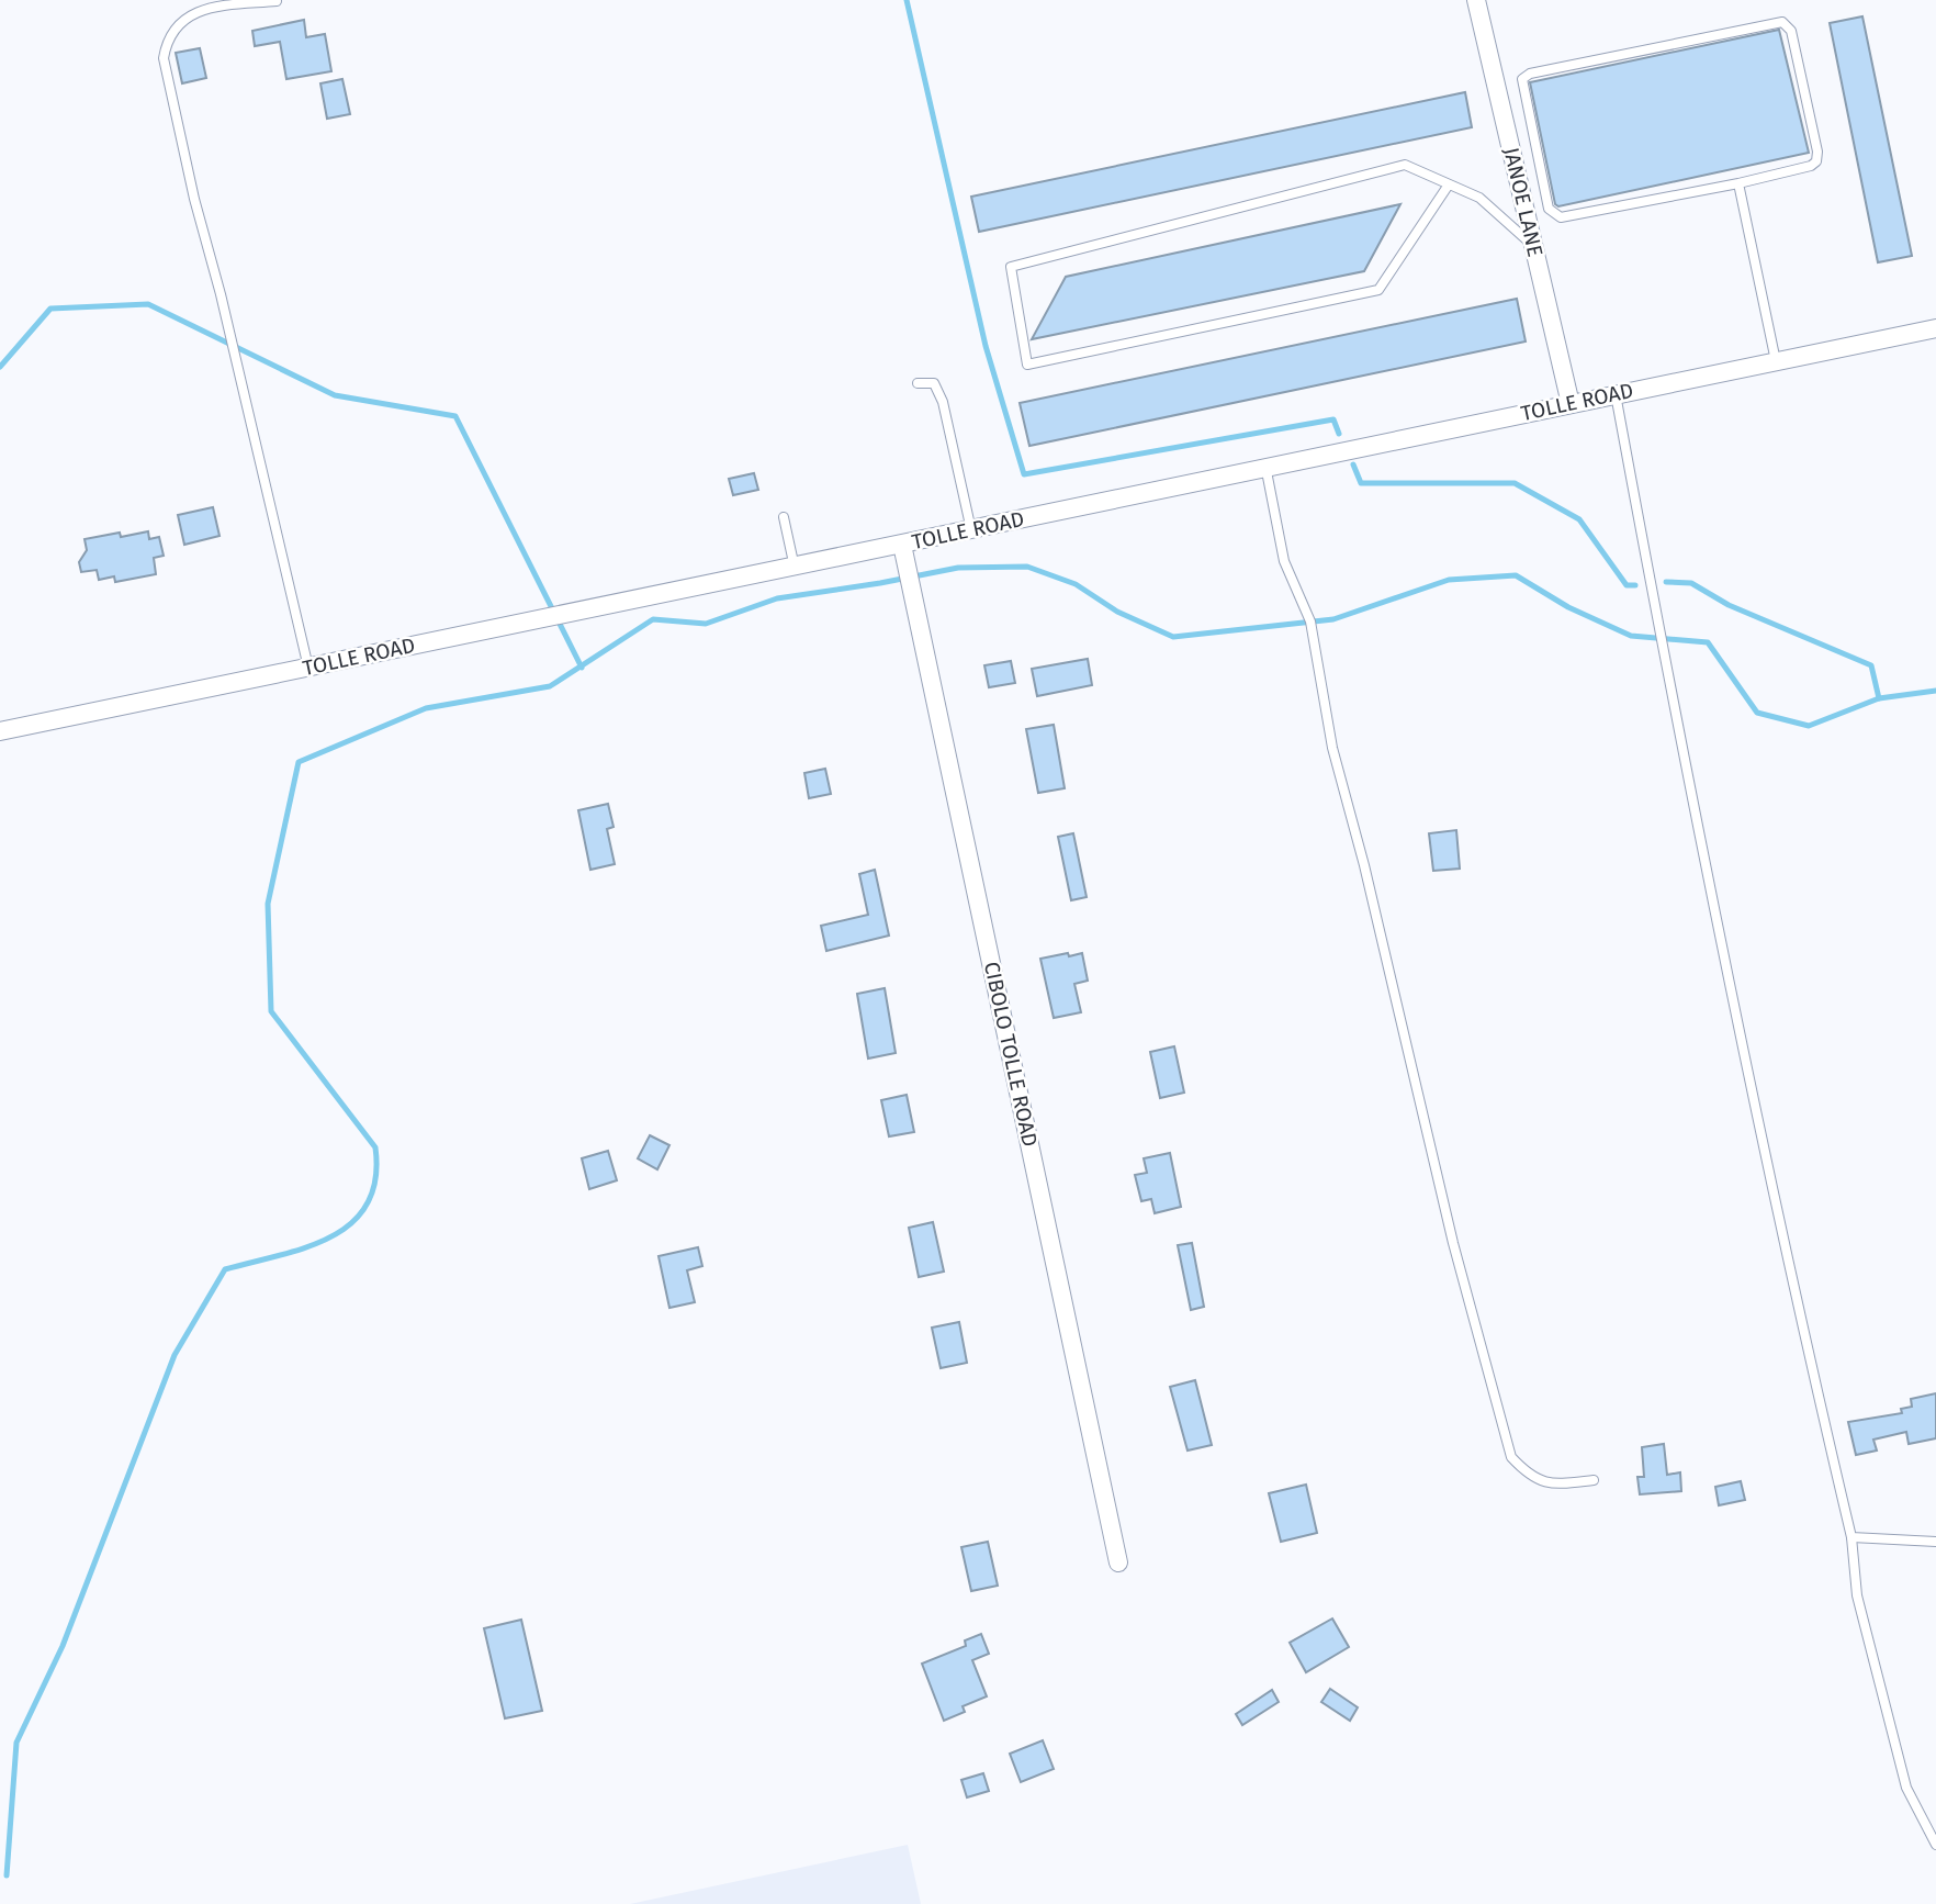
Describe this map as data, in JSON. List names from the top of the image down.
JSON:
{
  "streets": {
    "street": ["JANOE LANE", "TOLLE ROAD", "CIBOLO TOLLE ROAD"]
  },
  "crossings": [
    ["JANOE LANE", "TOLLE ROAD"],
    ["TOLLE ROAD", "CIBOLO TOLLE ROAD"]
  ]
}
